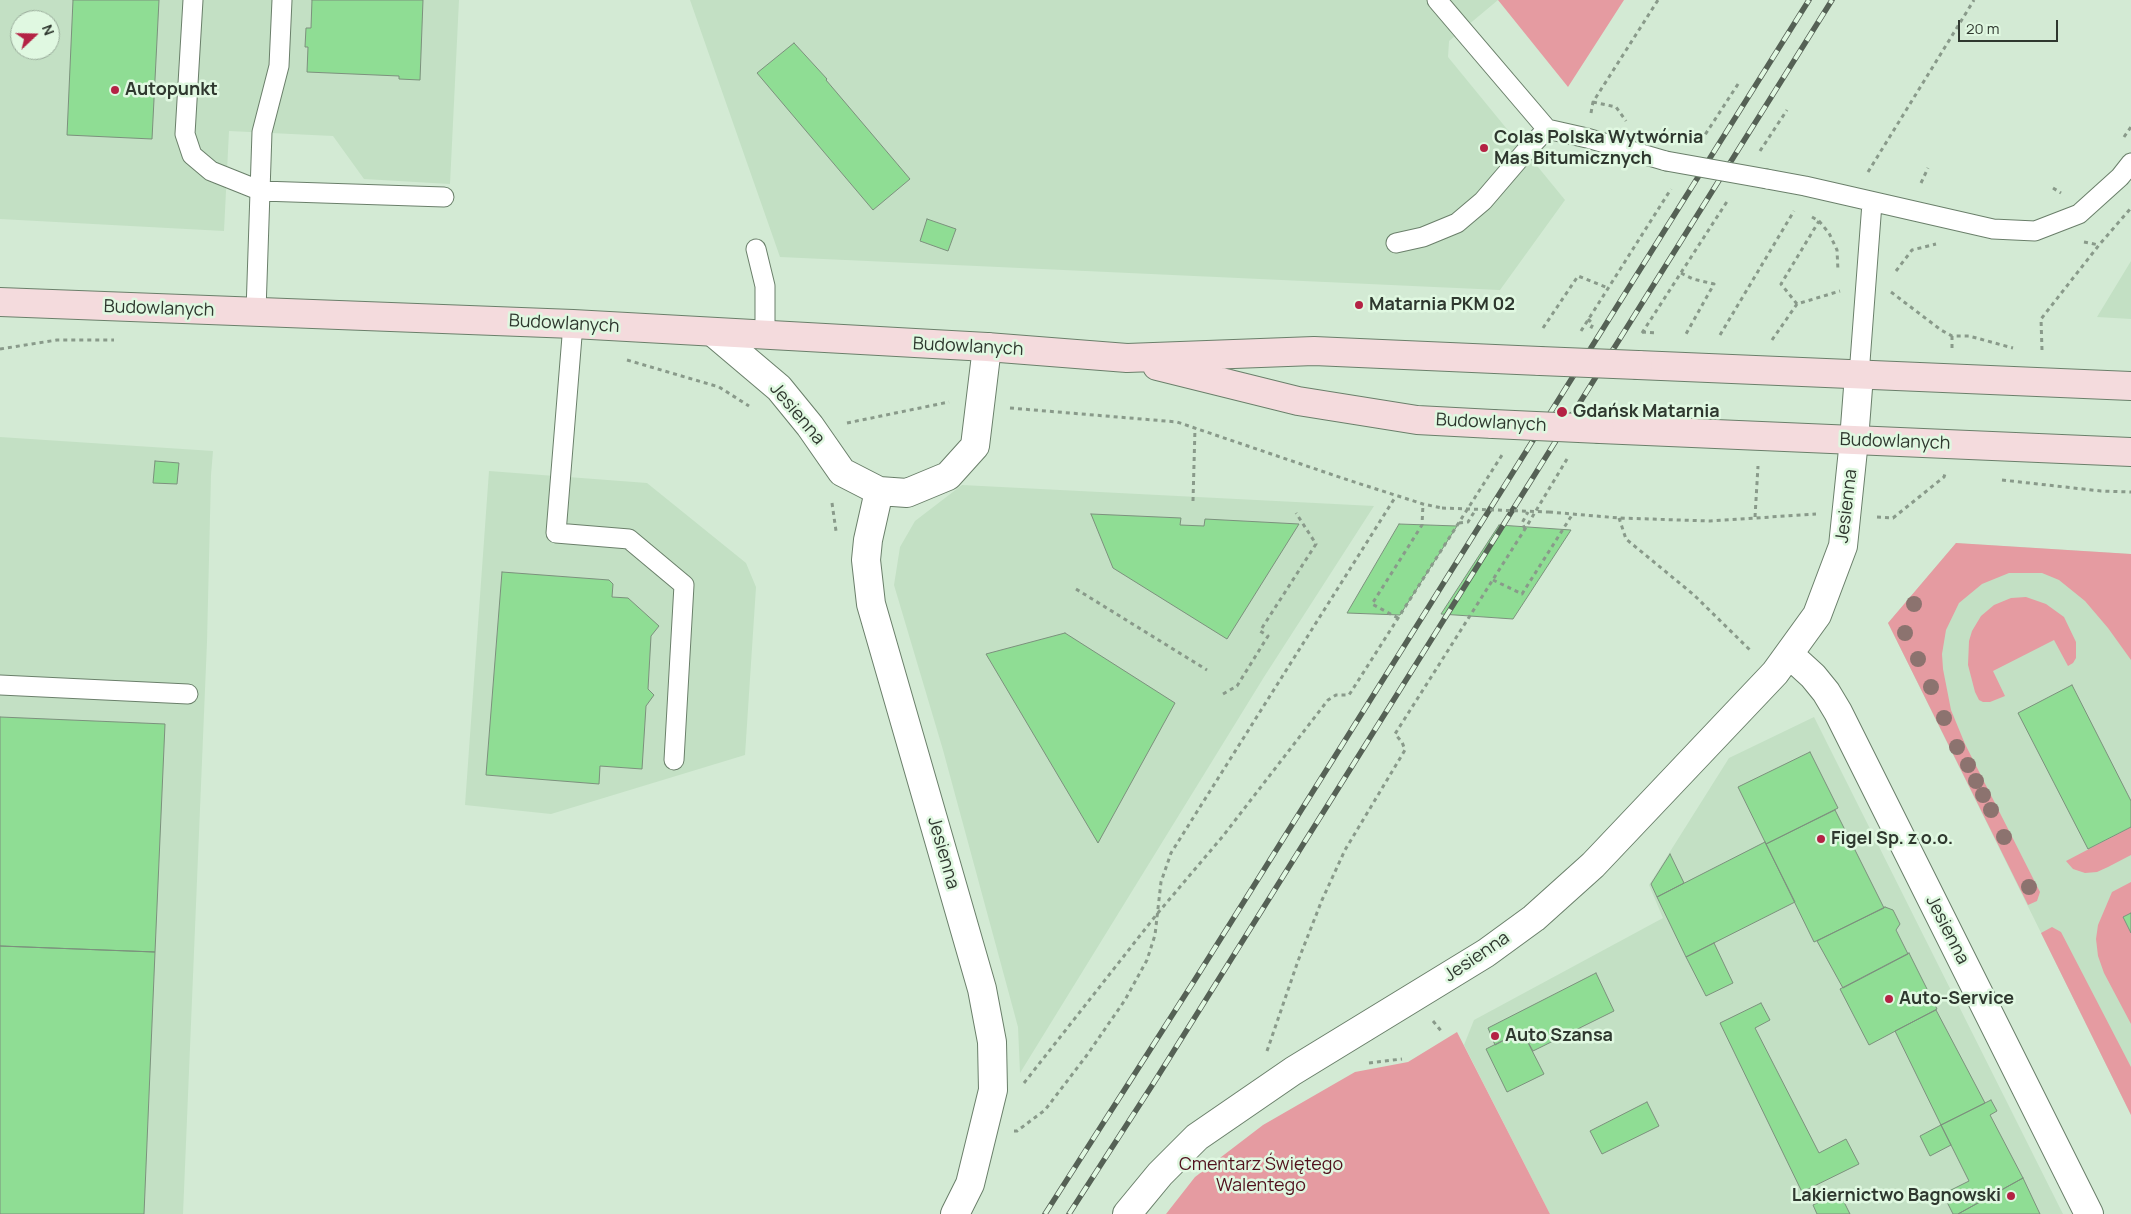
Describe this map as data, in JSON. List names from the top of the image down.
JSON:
{
  "streets": {
    "main road": ["Budowlanych"],
    "street": ["Jesienna"]
  },
  "crossings": [
    ["Budowlanych", "Jesienna"]
  ],
  "parks": ["Cmentarz Świętego Walentego"],
  "places": [
    "Autopunkt",
    "Colas Polska Wytwórnia Mas Bitumicznych",
    "Matarnia PKM 02",
    "Gdańsk Matarnia",
    "Figel Sp. z o.o.",
    "Auto-Service",
    "Auto Szansa",
    "Lakiernictwo Bagnowski"
  ],
  "scale_bar": "20 m",
  "north": "right"
}
